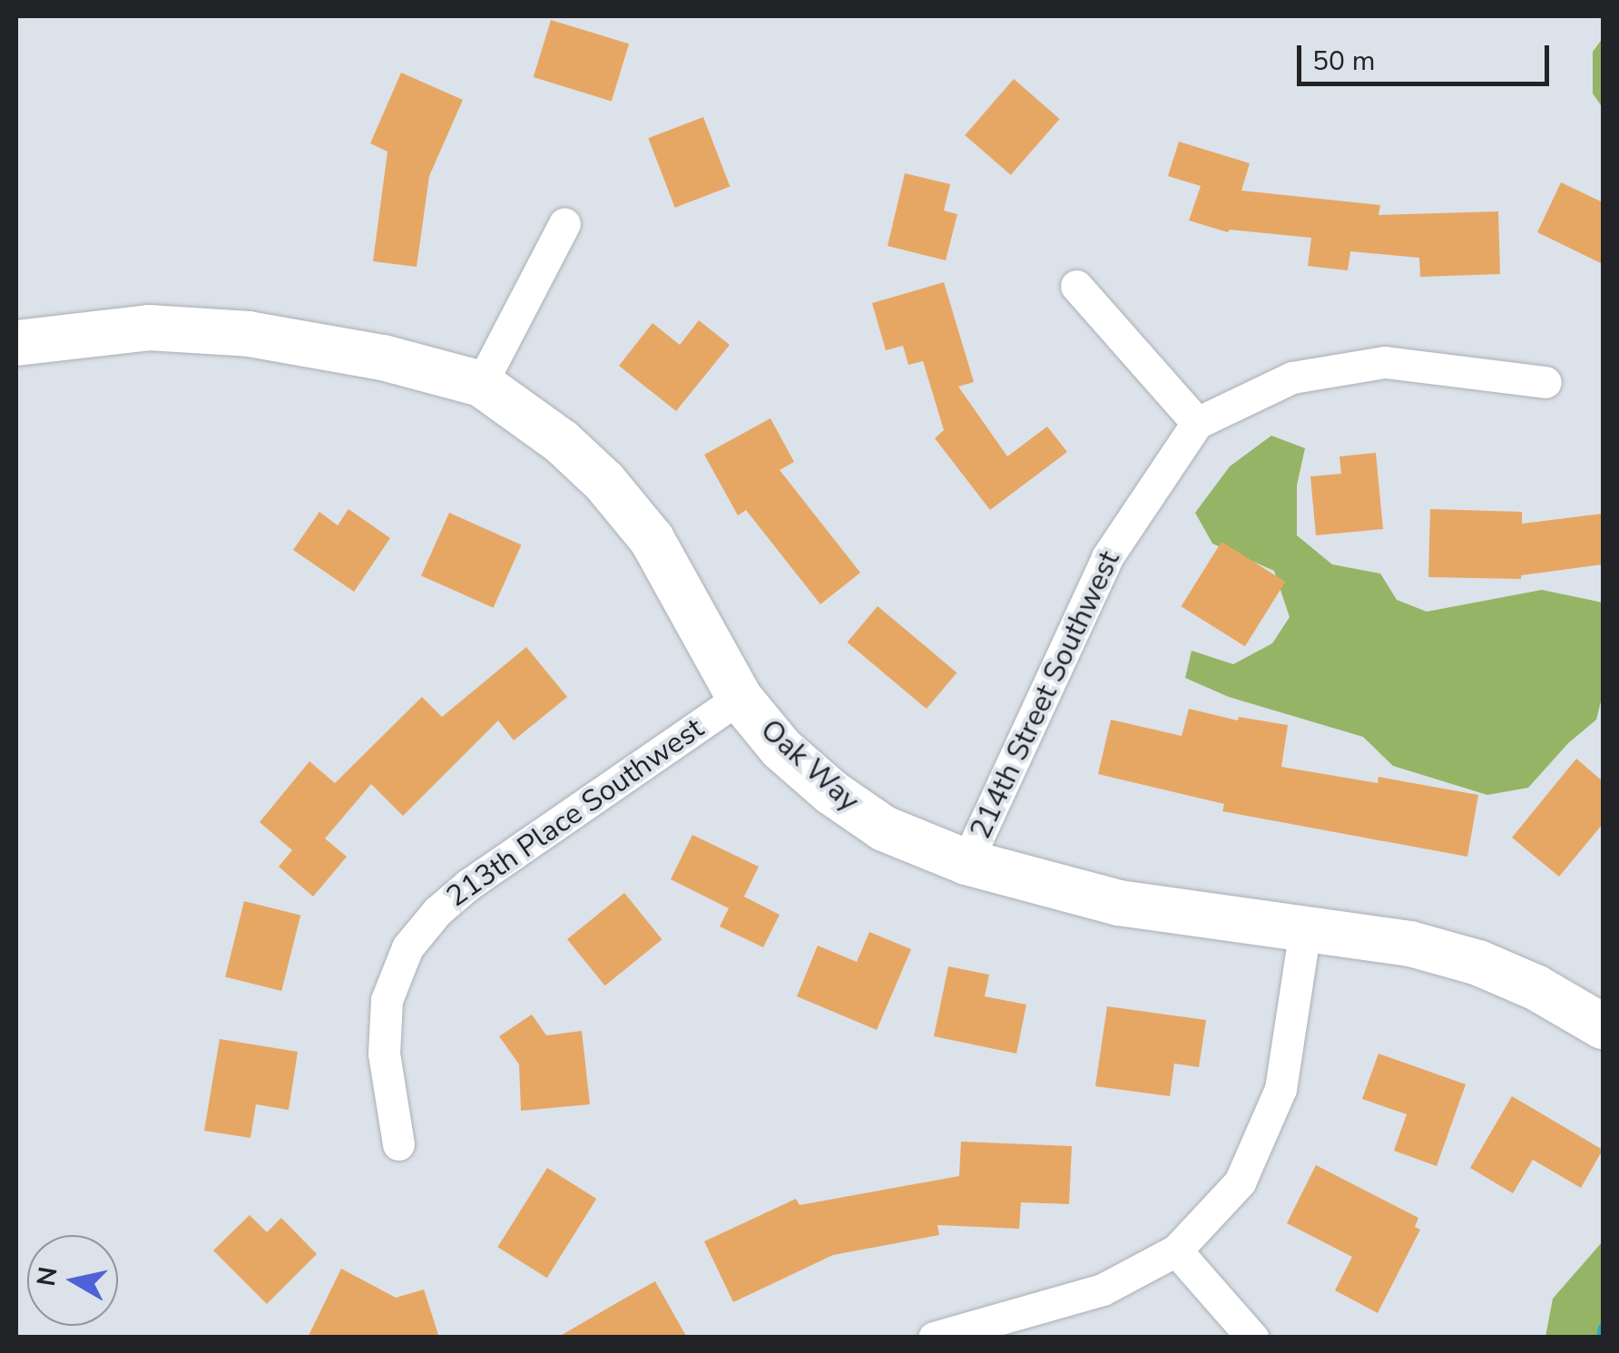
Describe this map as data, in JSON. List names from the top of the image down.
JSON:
{
  "streets": {
    "street": ["214th Street Southwest", "Oak Way", "213th Place Southwest"]
  },
  "crossings": [
    ["214th Street Southwest", "Oak Way"],
    ["Oak Way", "213th Place Southwest"]
  ],
  "scale_bar": "50 m",
  "north": "left"
}
